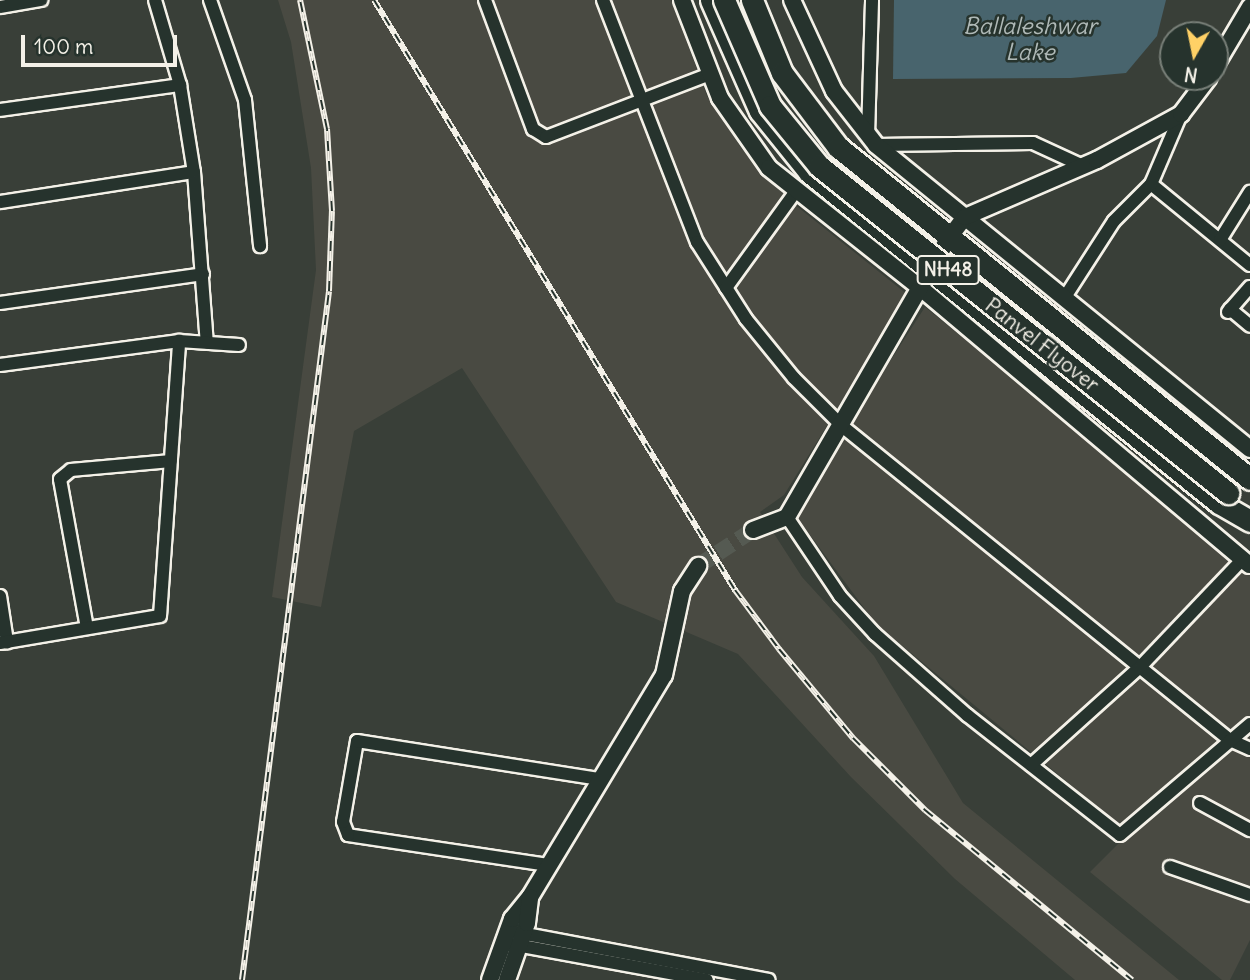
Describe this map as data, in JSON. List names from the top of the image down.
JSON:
{
  "streets": {
    "highway": ["NH48", "Panvel Flyover"]
  },
  "water": ["Ballaleshwar Lake"],
  "scale_bar": "100 m",
  "north": "bottom"
}
